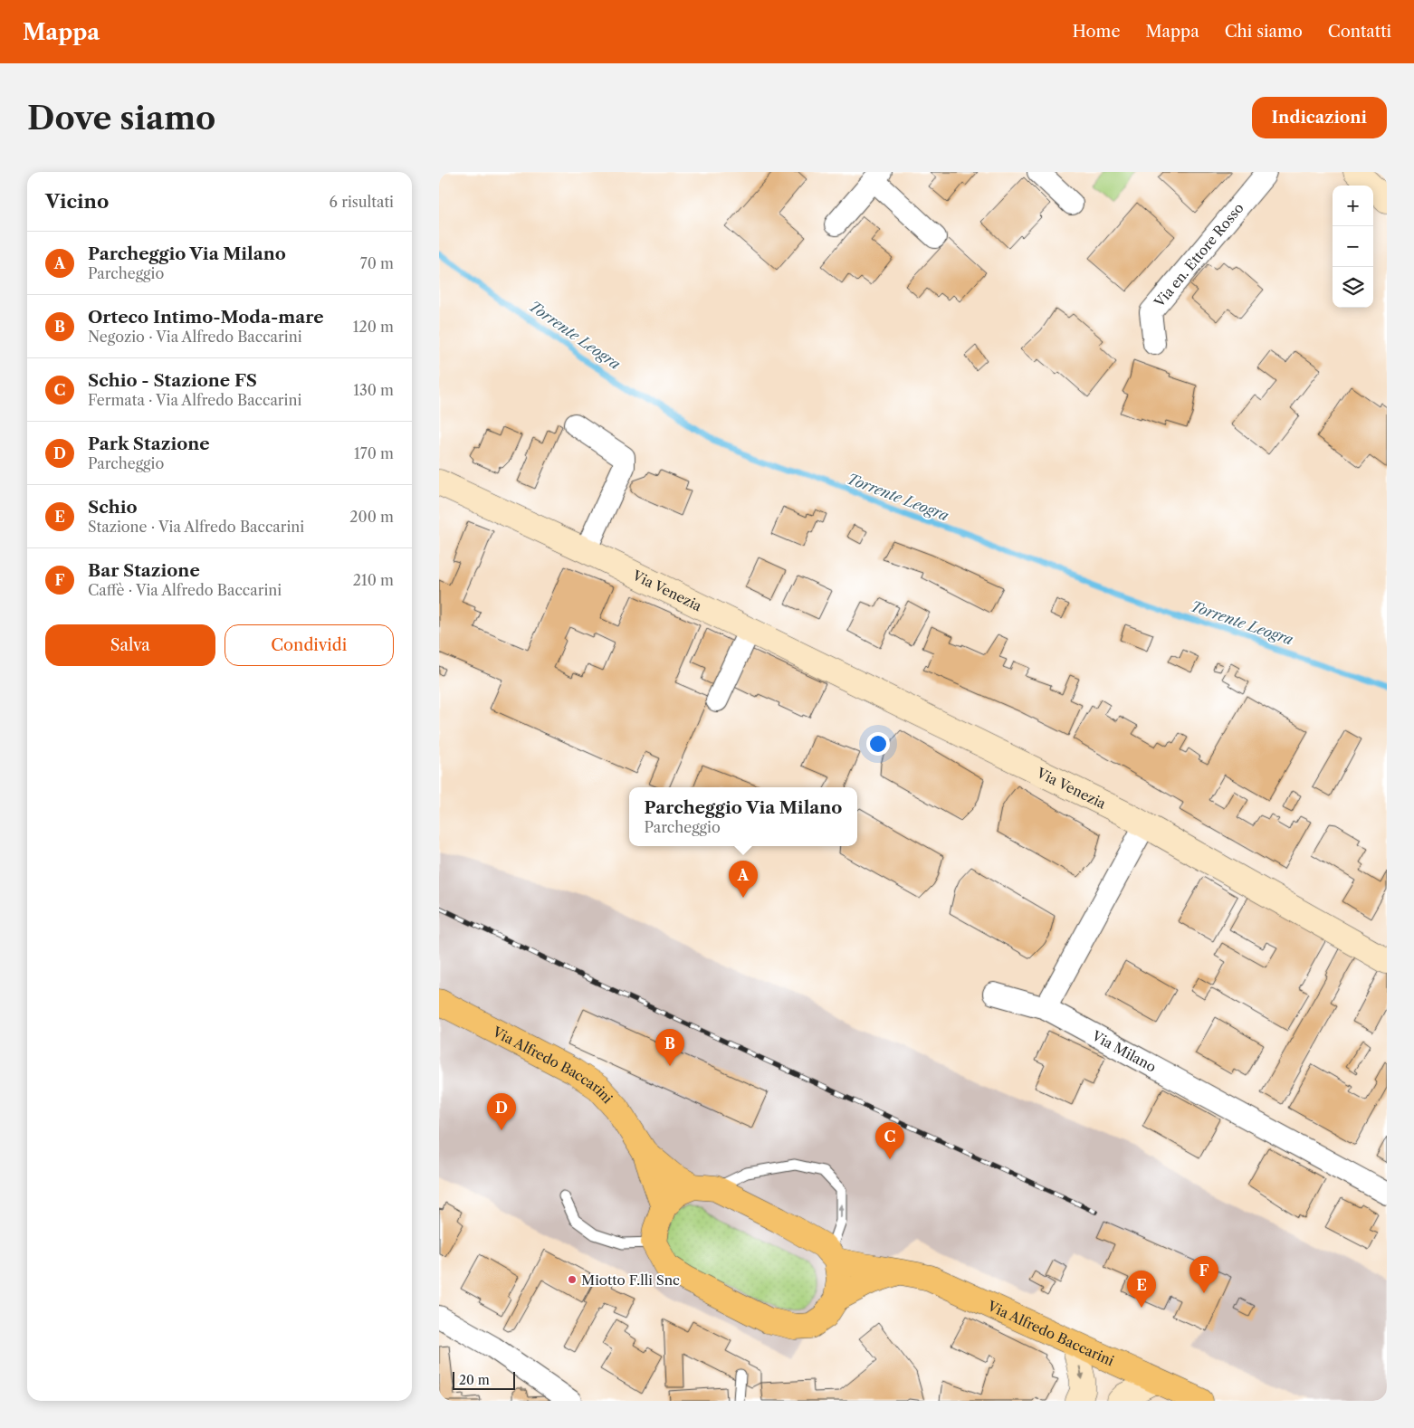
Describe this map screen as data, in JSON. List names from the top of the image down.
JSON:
{
  "streets": {
    "main road": ["Via Alfredo Baccarini"],
    "street": ["Via en. Ettore Rosso", "Via Venezia", "Via Milano"]
  },
  "water": ["Torrente Leogra"],
  "places": ["Miotto F.lli Snc"],
  "scale_bar": "20 m",
  "page": {
    "header": "Mappa",
    "nav": [
      "Home",
      "Mappa",
      "Chi siamo",
      "Contatti"
    ],
    "buttons": [
      "Indicazioni",
      ["Salva", "Condividi"]
    ],
    "title": "Dove siamo",
    "heading": ["Vicino", "6 risultati"],
    "map_buttons": ["+", "−"],
    "list": [
      {
        "mark": "A",
        "name": "Parcheggio Via Milano",
        "note": "Parcheggio",
        "value": "70 m"
      },
      {
        "mark": "B",
        "name": "Orteco Intimo-Moda-mare",
        "note": "Negozio · Via Alfredo Baccarini",
        "value": "120 m"
      },
      {
        "mark": "C",
        "name": "Schio - Stazione FS",
        "note": "Fermata · Via Alfredo Baccarini",
        "value": "130 m"
      },
      {
        "mark": "D",
        "name": "Park Stazione",
        "note": "Parcheggio",
        "value": "170 m"
      },
      {
        "mark": "E",
        "name": "Schio",
        "note": "Stazione · Via Alfredo Baccarini",
        "value": "200 m"
      },
      {
        "mark": "F",
        "name": "Bar Stazione",
        "note": "Caffè · Via Alfredo Baccarini",
        "value": "210 m"
      }
    ],
    "popup": ["Parcheggio Via Milano", "Parcheggio"],
    "pins": [
      "A",
      "B",
      "D",
      "C",
      "F",
      "E"
    ],
    "scale": "20 m"
  }
}
